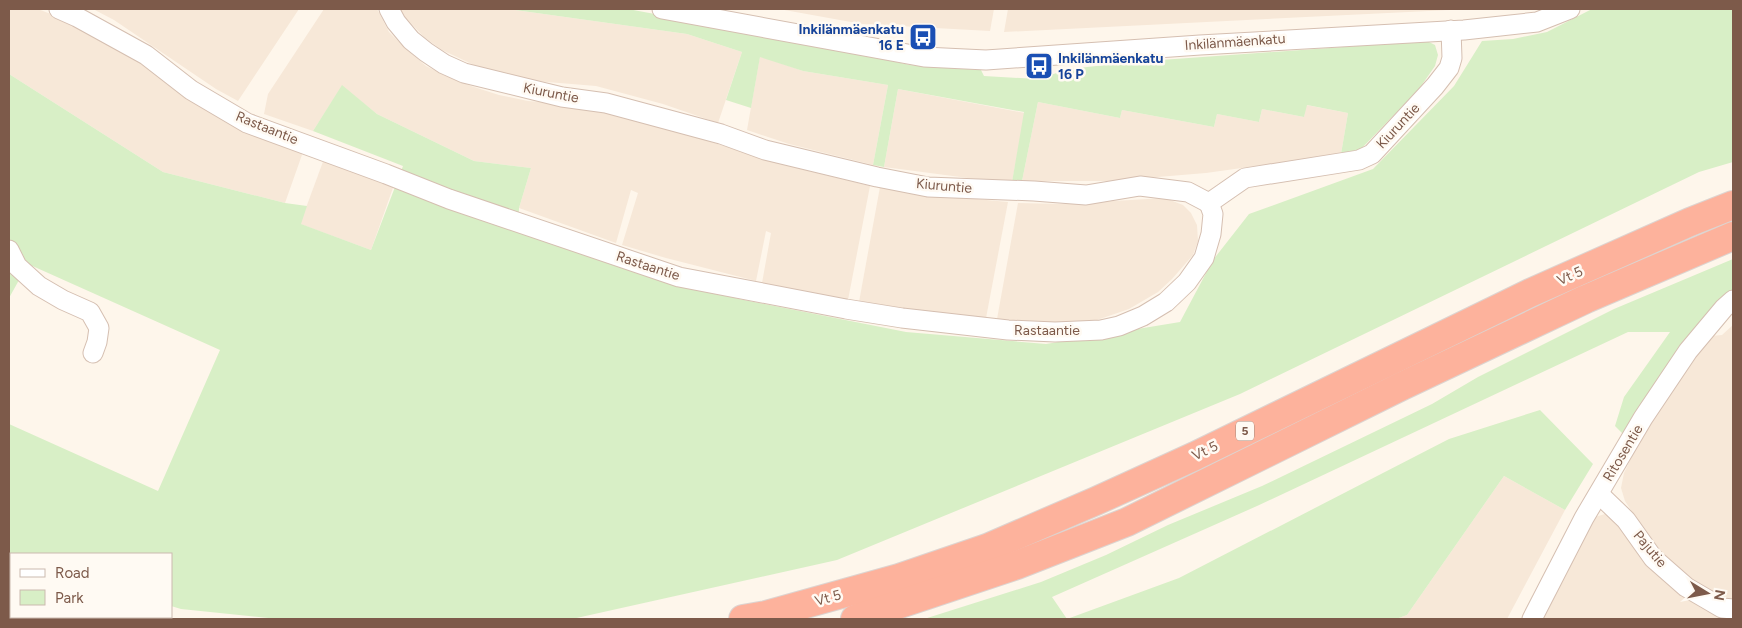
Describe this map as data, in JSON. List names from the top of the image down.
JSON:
{
  "streets": {
    "highway": ["Vt 5", "5"],
    "street": [
      "Inkilänmäenkatu",
      "Kiuruntie",
      "Rastaantie",
      "Ritosentie",
      "Pajutie"
    ]
  },
  "crossings": [
    ["Inkilänmäenkatu", "Kiuruntie"],
    ["Kiuruntie", "Rastaantie"],
    ["Ritosentie", "Pajutie"]
  ],
  "places": {
    "bus stop": ["Inkilänmäenkatu 16 E", "Inkilänmäenkatu 16 P"]
  },
  "legend": ["Road", "Park"],
  "north": "right"
}
